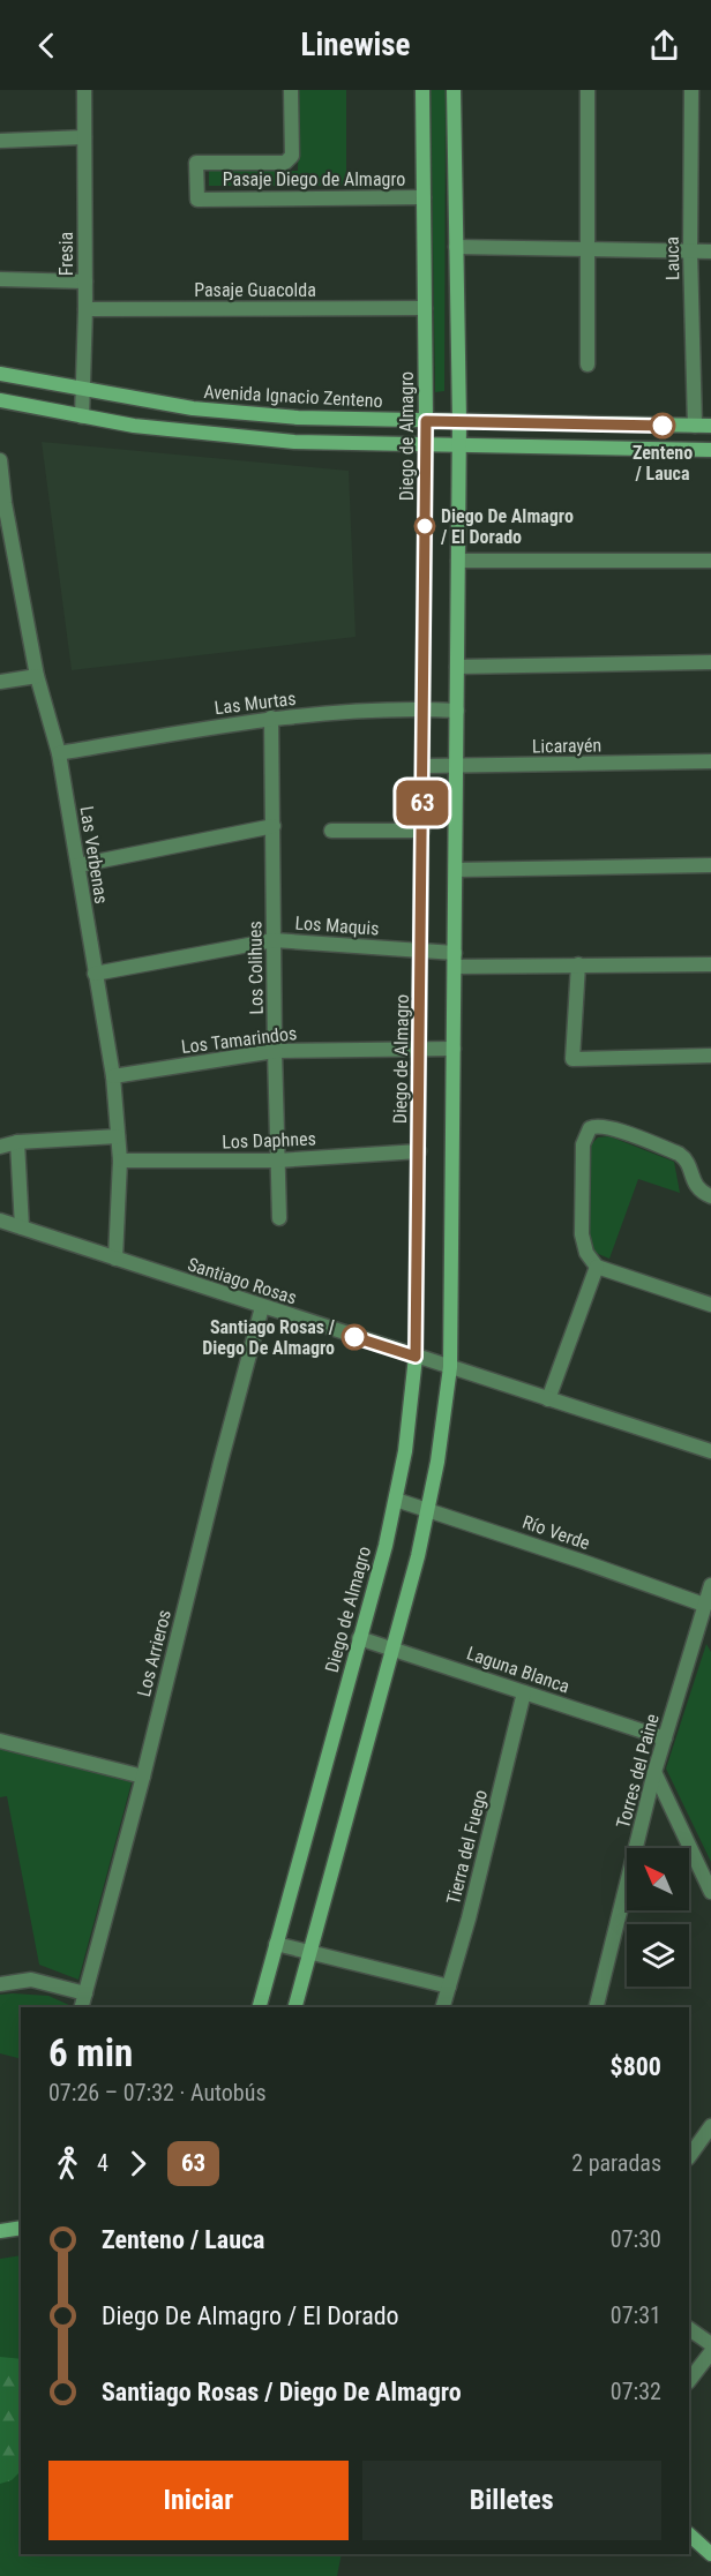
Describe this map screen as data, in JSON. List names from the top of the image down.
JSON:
{
  "streets": {
    "main road": ["Avenida Ignacio Zenteno", "Diego de Almagro"],
    "street": [
      "Pasaje Diego de Almagro",
      "Fresia",
      "Lauca",
      "Pasaje Guacolda",
      "Las Murtas",
      "Licarayén",
      "Las Verbenas",
      "Los Maquis",
      "Los Colihues",
      "Los Tamarindos",
      "Los Daphnes",
      "Santiago Rosas",
      "Río Verde",
      "Los Arrieros",
      "Laguna Blanca",
      "Torres del Paine",
      "Tierra del Fuego"
    ]
  },
  "crossings": [
    ["Pasaje Diego de Almagro", "Diego de Almagro"],
    ["Fresia", "Pasaje Guacolda"],
    ["Fresia", "Avenida Ignacio Zenteno"],
    ["Lauca", "Avenida Ignacio Zenteno"],
    ["Pasaje Guacolda", "Diego de Almagro"],
    ["Avenida Ignacio Zenteno", "Diego de Almagro"],
    ["Diego de Almagro", "Las Murtas"],
    ["Diego de Almagro", "Licarayén"],
    ["Diego de Almagro", "Los Maquis"],
    ["Diego de Almagro", "Los Tamarindos"],
    ["Diego de Almagro", "Los Daphnes"],
    ["Diego de Almagro", "Santiago Rosas"],
    ["Diego de Almagro", "Río Verde"],
    ["Diego de Almagro", "Laguna Blanca"],
    ["Las Murtas", "Las Verbenas"],
    ["Las Murtas", "Los Colihues"],
    ["Las Verbenas", "Los Maquis"],
    ["Las Verbenas", "Los Tamarindos"],
    ["Las Verbenas", "Los Daphnes"],
    ["Las Verbenas", "Santiago Rosas"],
    ["Los Maquis", "Los Colihues"],
    ["Los Colihues", "Los Tamarindos"],
    ["Los Colihues", "Los Daphnes"],
    ["Santiago Rosas", "Los Arrieros"],
    ["Río Verde", "Torres del Paine"],
    ["Laguna Blanca", "Torres del Paine"],
    ["Laguna Blanca", "Tierra del Fuego"]
  ],
  "places": ["Zenteno / Lauca", "Diego De Almagro / El Dorado", "Santiago Rosas / Diego De Almagro"],
  "lines": ["bus line 63"],
  "north": "top left",
  "page": {
    "header": "Linewise",
    "on_map": "63",
    "heading": ["6 min", "07:26 – 07:32 · Autobús", "$800"],
    "legs": ["4", "63", "2 paradas"],
    "list": [
      {
        "name": "Zenteno / Lauca",
        "value": "07:30"
      },
      {
        "name": "Diego De Almagro / El Dorado",
        "value": "07:31"
      },
      {
        "name": "Santiago Rosas / Diego De Almagro",
        "value": "07:32"
      }
    ],
    "buttons": ["Iniciar", "Billetes"]
  }
}
